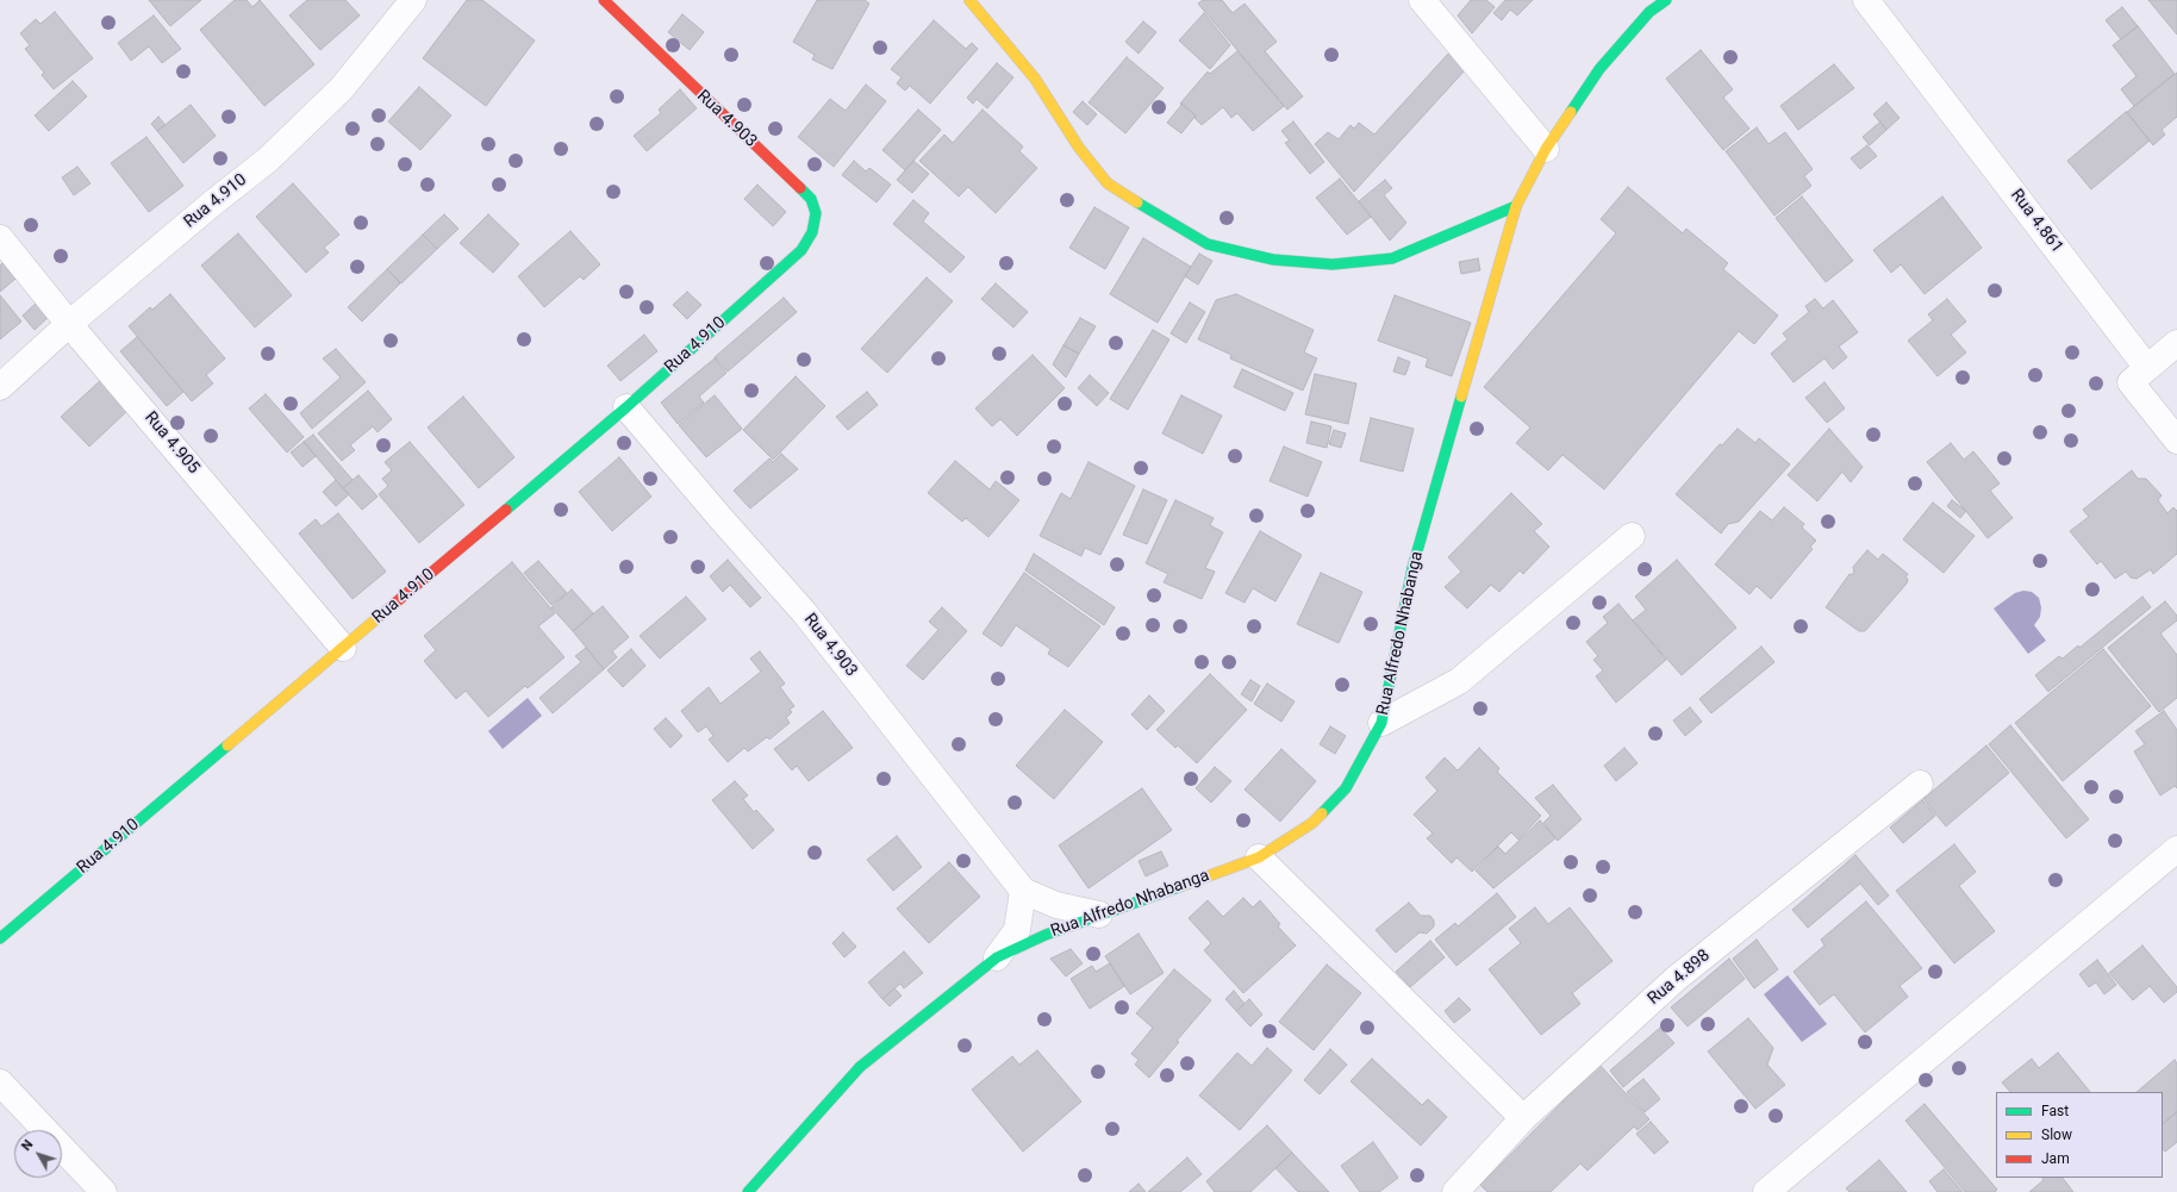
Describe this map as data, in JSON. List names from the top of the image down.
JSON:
{
  "streets": {
    "street": [
      "Rua 4.903",
      "Rua 4.910",
      "Rua 4.861",
      "Rua 4.905",
      "Rua Alfredo Nhabanga",
      "Rua 4.898"
    ]
  },
  "crossings": [
    ["Rua 4.903", "Rua 4.910"],
    ["Rua 4.910", "Rua 4.905"]
  ],
  "legend": ["Fast", "Slow", "Jam"],
  "north": "top left"
}
